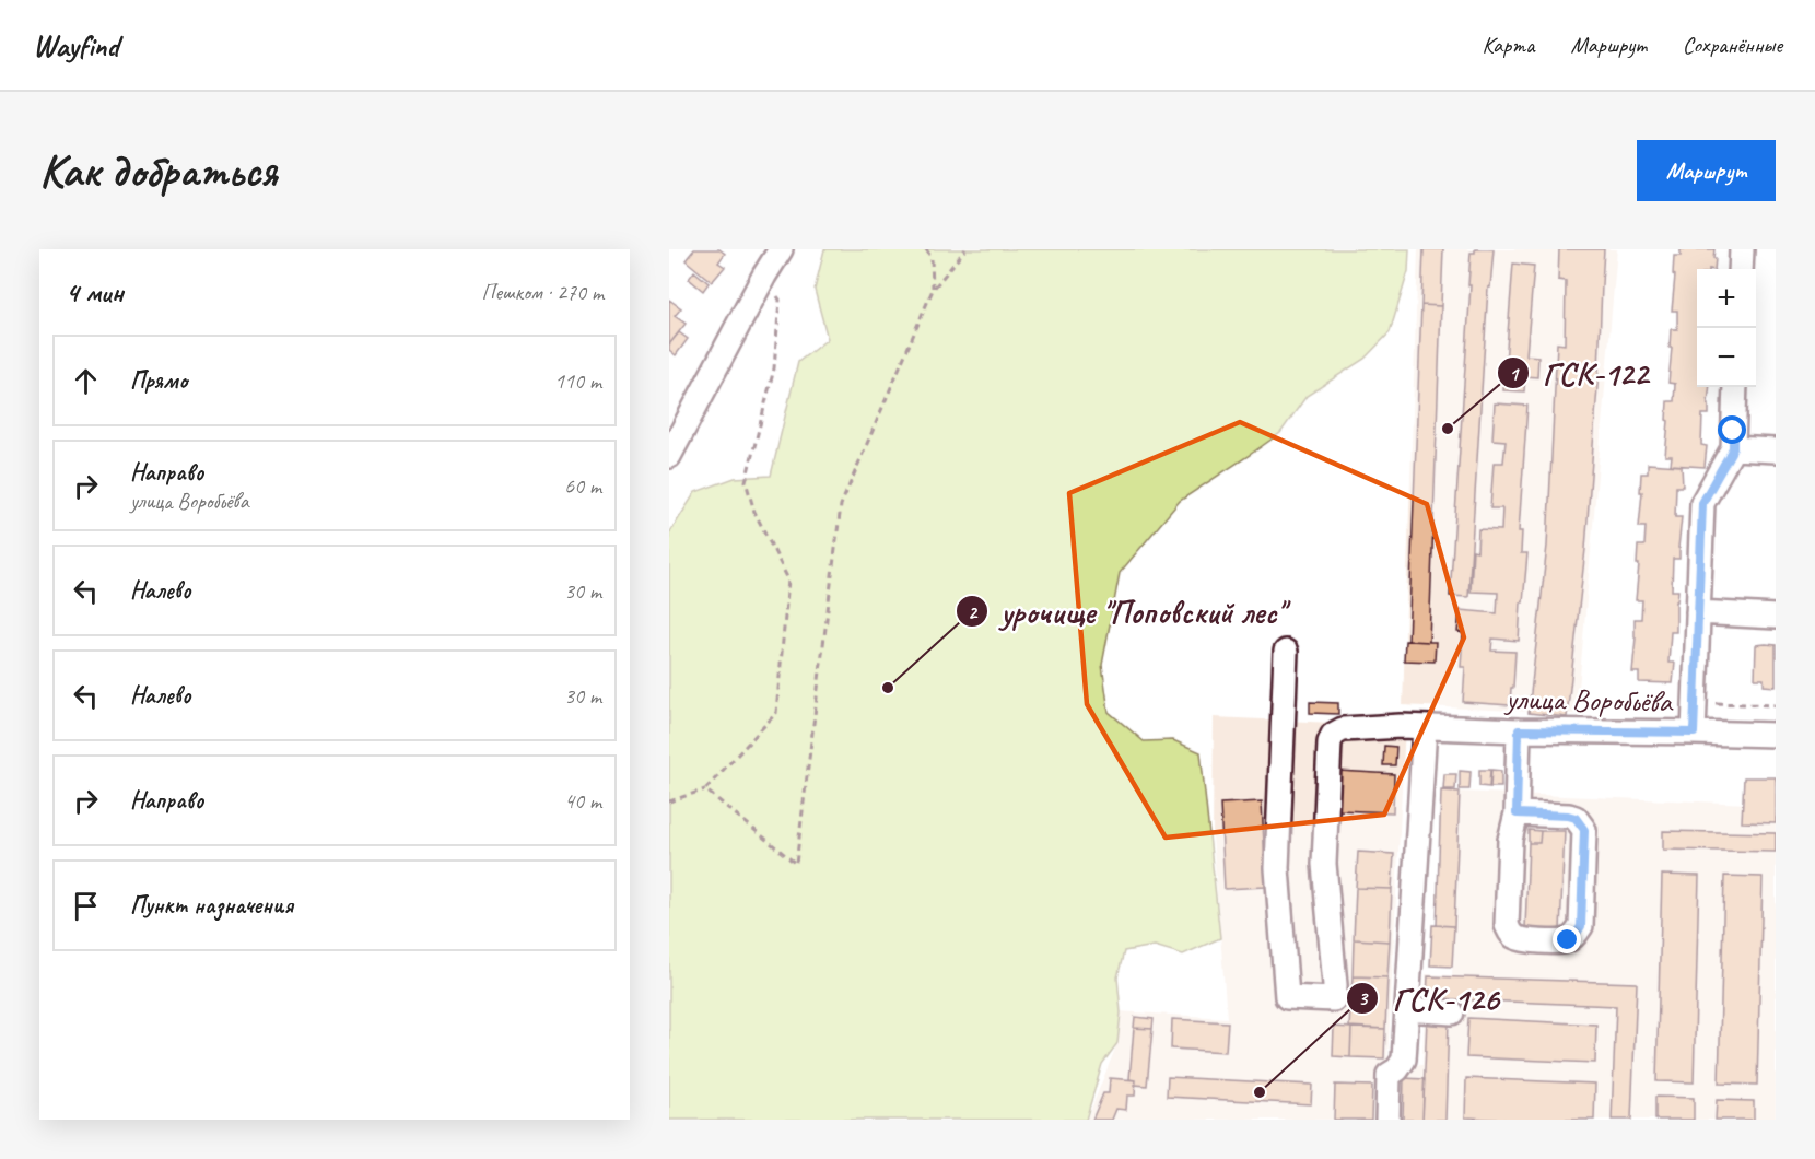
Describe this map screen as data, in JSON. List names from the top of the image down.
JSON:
{
  "streets": {
    "street": ["улица Воробьёва"]
  },
  "places": ["ГСК-122", "урочище \"Поповский лес\"", "ГСК-126"],
  "page": {
    "header": "Wayfind",
    "nav": ["Карта", "Маршрут", "Сохранённые"],
    "buttons": "Маршрут",
    "title": "Как добраться",
    "heading": ["4 мин", "Пешком · 270 m"],
    "map_buttons": ["+", "−"],
    "list": [
      ["Прямо", "110 m"],
      ["Направо", "улица Воробьёва", "60 m"],
      ["Налево", "30 m"],
      ["Налево", "30 m"],
      ["Направо", "40 m"],
      "Пункт назначения"
    ]
  }
}
